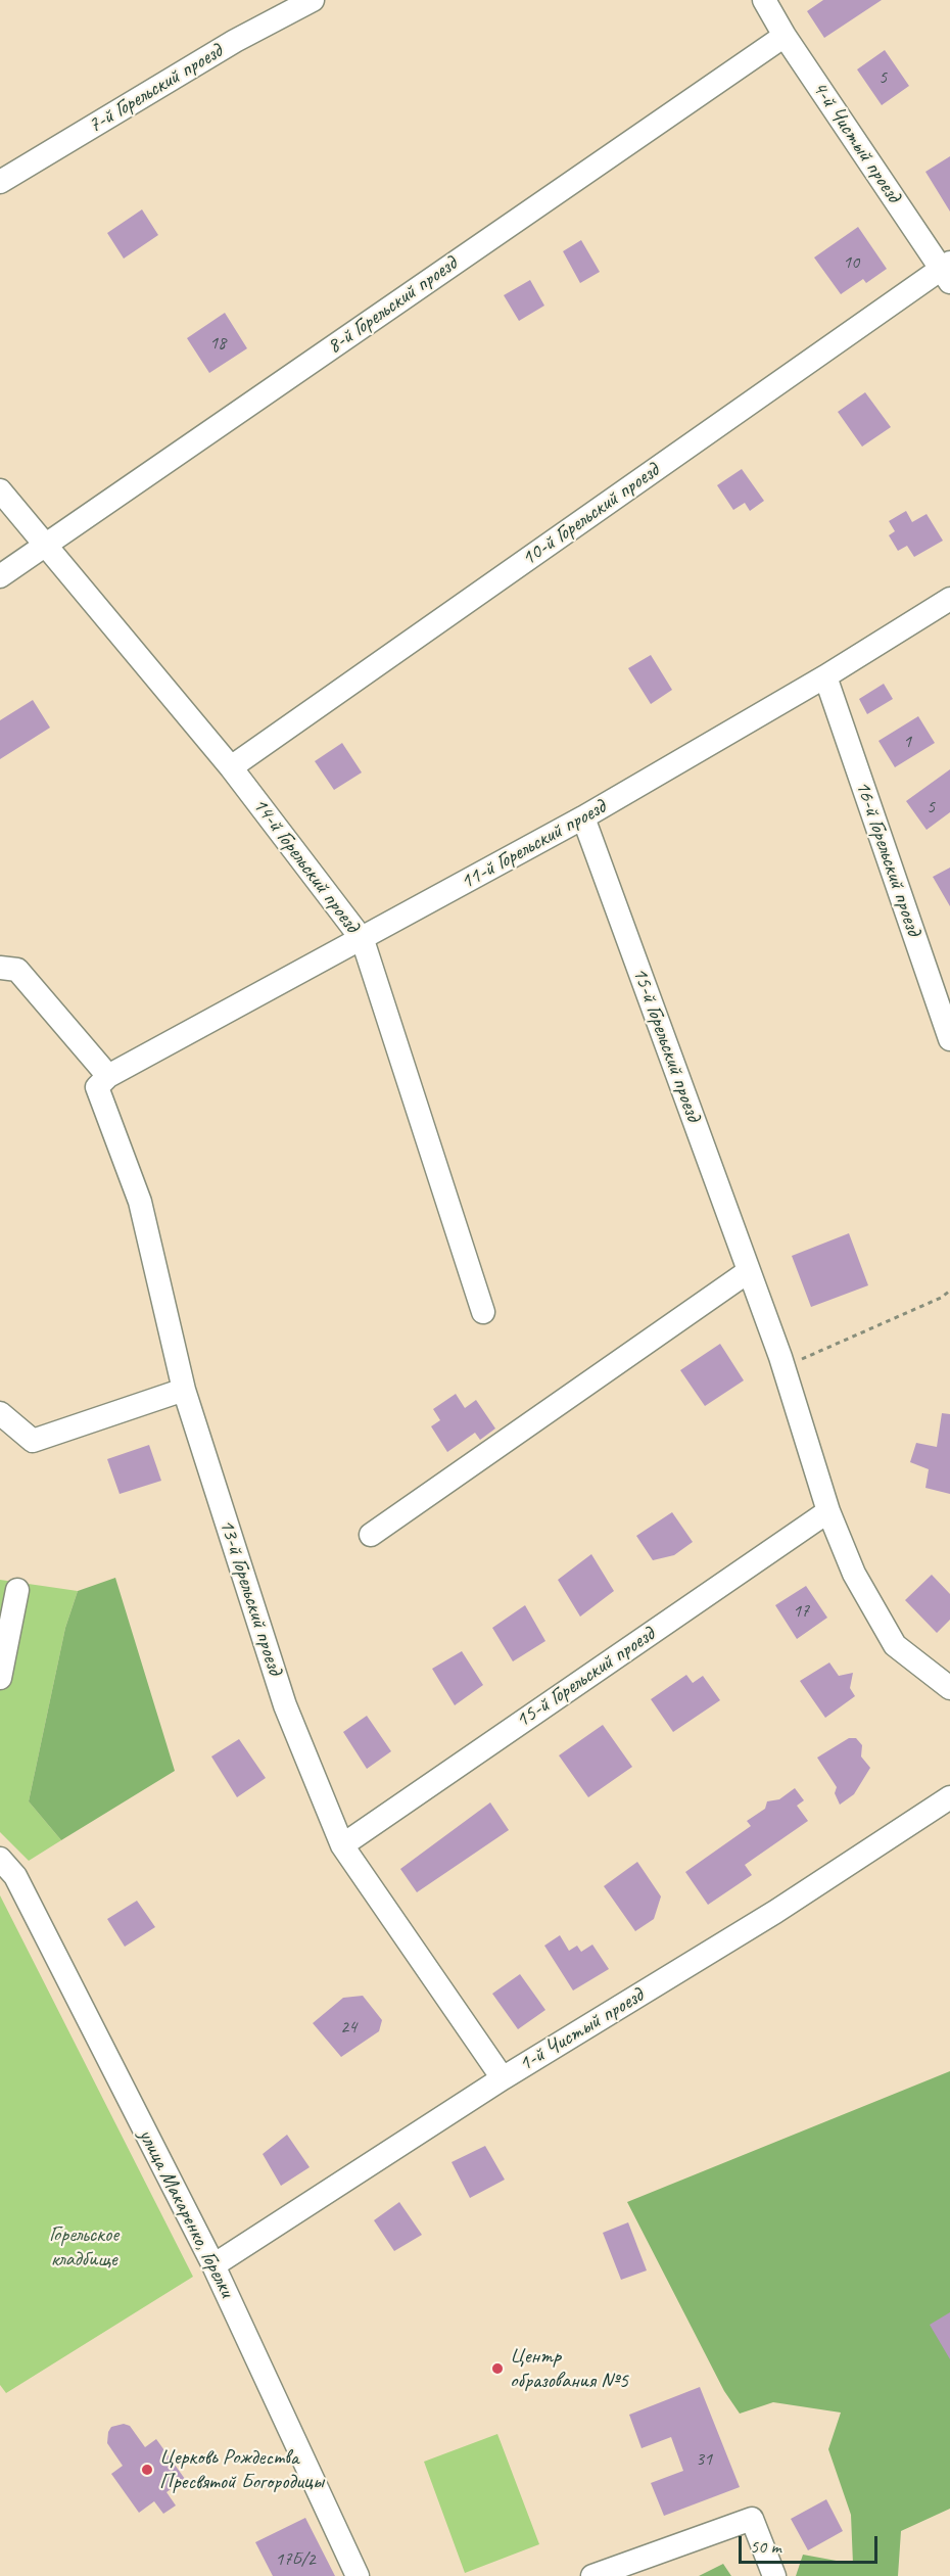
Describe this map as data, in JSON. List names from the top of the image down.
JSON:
{
  "streets": {
    "street": [
      "7-й Горельский проезд",
      "4-й Чистый проезд",
      "8-й Горельский проезд",
      "10-й Горельский проезд",
      "11-й Горельский проезд",
      "16-й Горельский проезд",
      "14-й Горельский проезд",
      "15-й Горельский проезд",
      "13-й Горельский проезд",
      "1-й Чистый проезд",
      "улица Макаренко, Горелки"
    ]
  },
  "crossings": [
    ["4-й Чистый проезд", "8-й Горельский проезд"],
    ["4-й Чистый проезд", "10-й Горельский проезд"],
    ["8-й Горельский проезд", "14-й Горельский проезд"],
    ["10-й Горельский проезд", "14-й Горельский проезд"],
    ["11-й Горельский проезд", "16-й Горельский проезд"],
    ["11-й Горельский проезд", "14-й Горельский проезд"],
    ["11-й Горельский проезд", "15-й Горельский проезд"],
    ["11-й Горельский проезд", "13-й Горельский проезд"],
    ["15-й Горельский проезд", "13-й Горельский проезд"],
    ["13-й Горельский проезд", "1-й Чистый проезд"],
    ["1-й Чистый проезд", "улица Макаренко, Горелки"]
  ],
  "parks": ["Горельское кладбище"],
  "places": ["Центр образования №5", "Церковь Рождества Пресвятой Богородицы"],
  "house_numbers": [
    "5",
    "10",
    "18",
    "1",
    "5",
    "17",
    "24",
    "31",
    "17Б/2"
  ],
  "scale_bar": "50 m"
}
